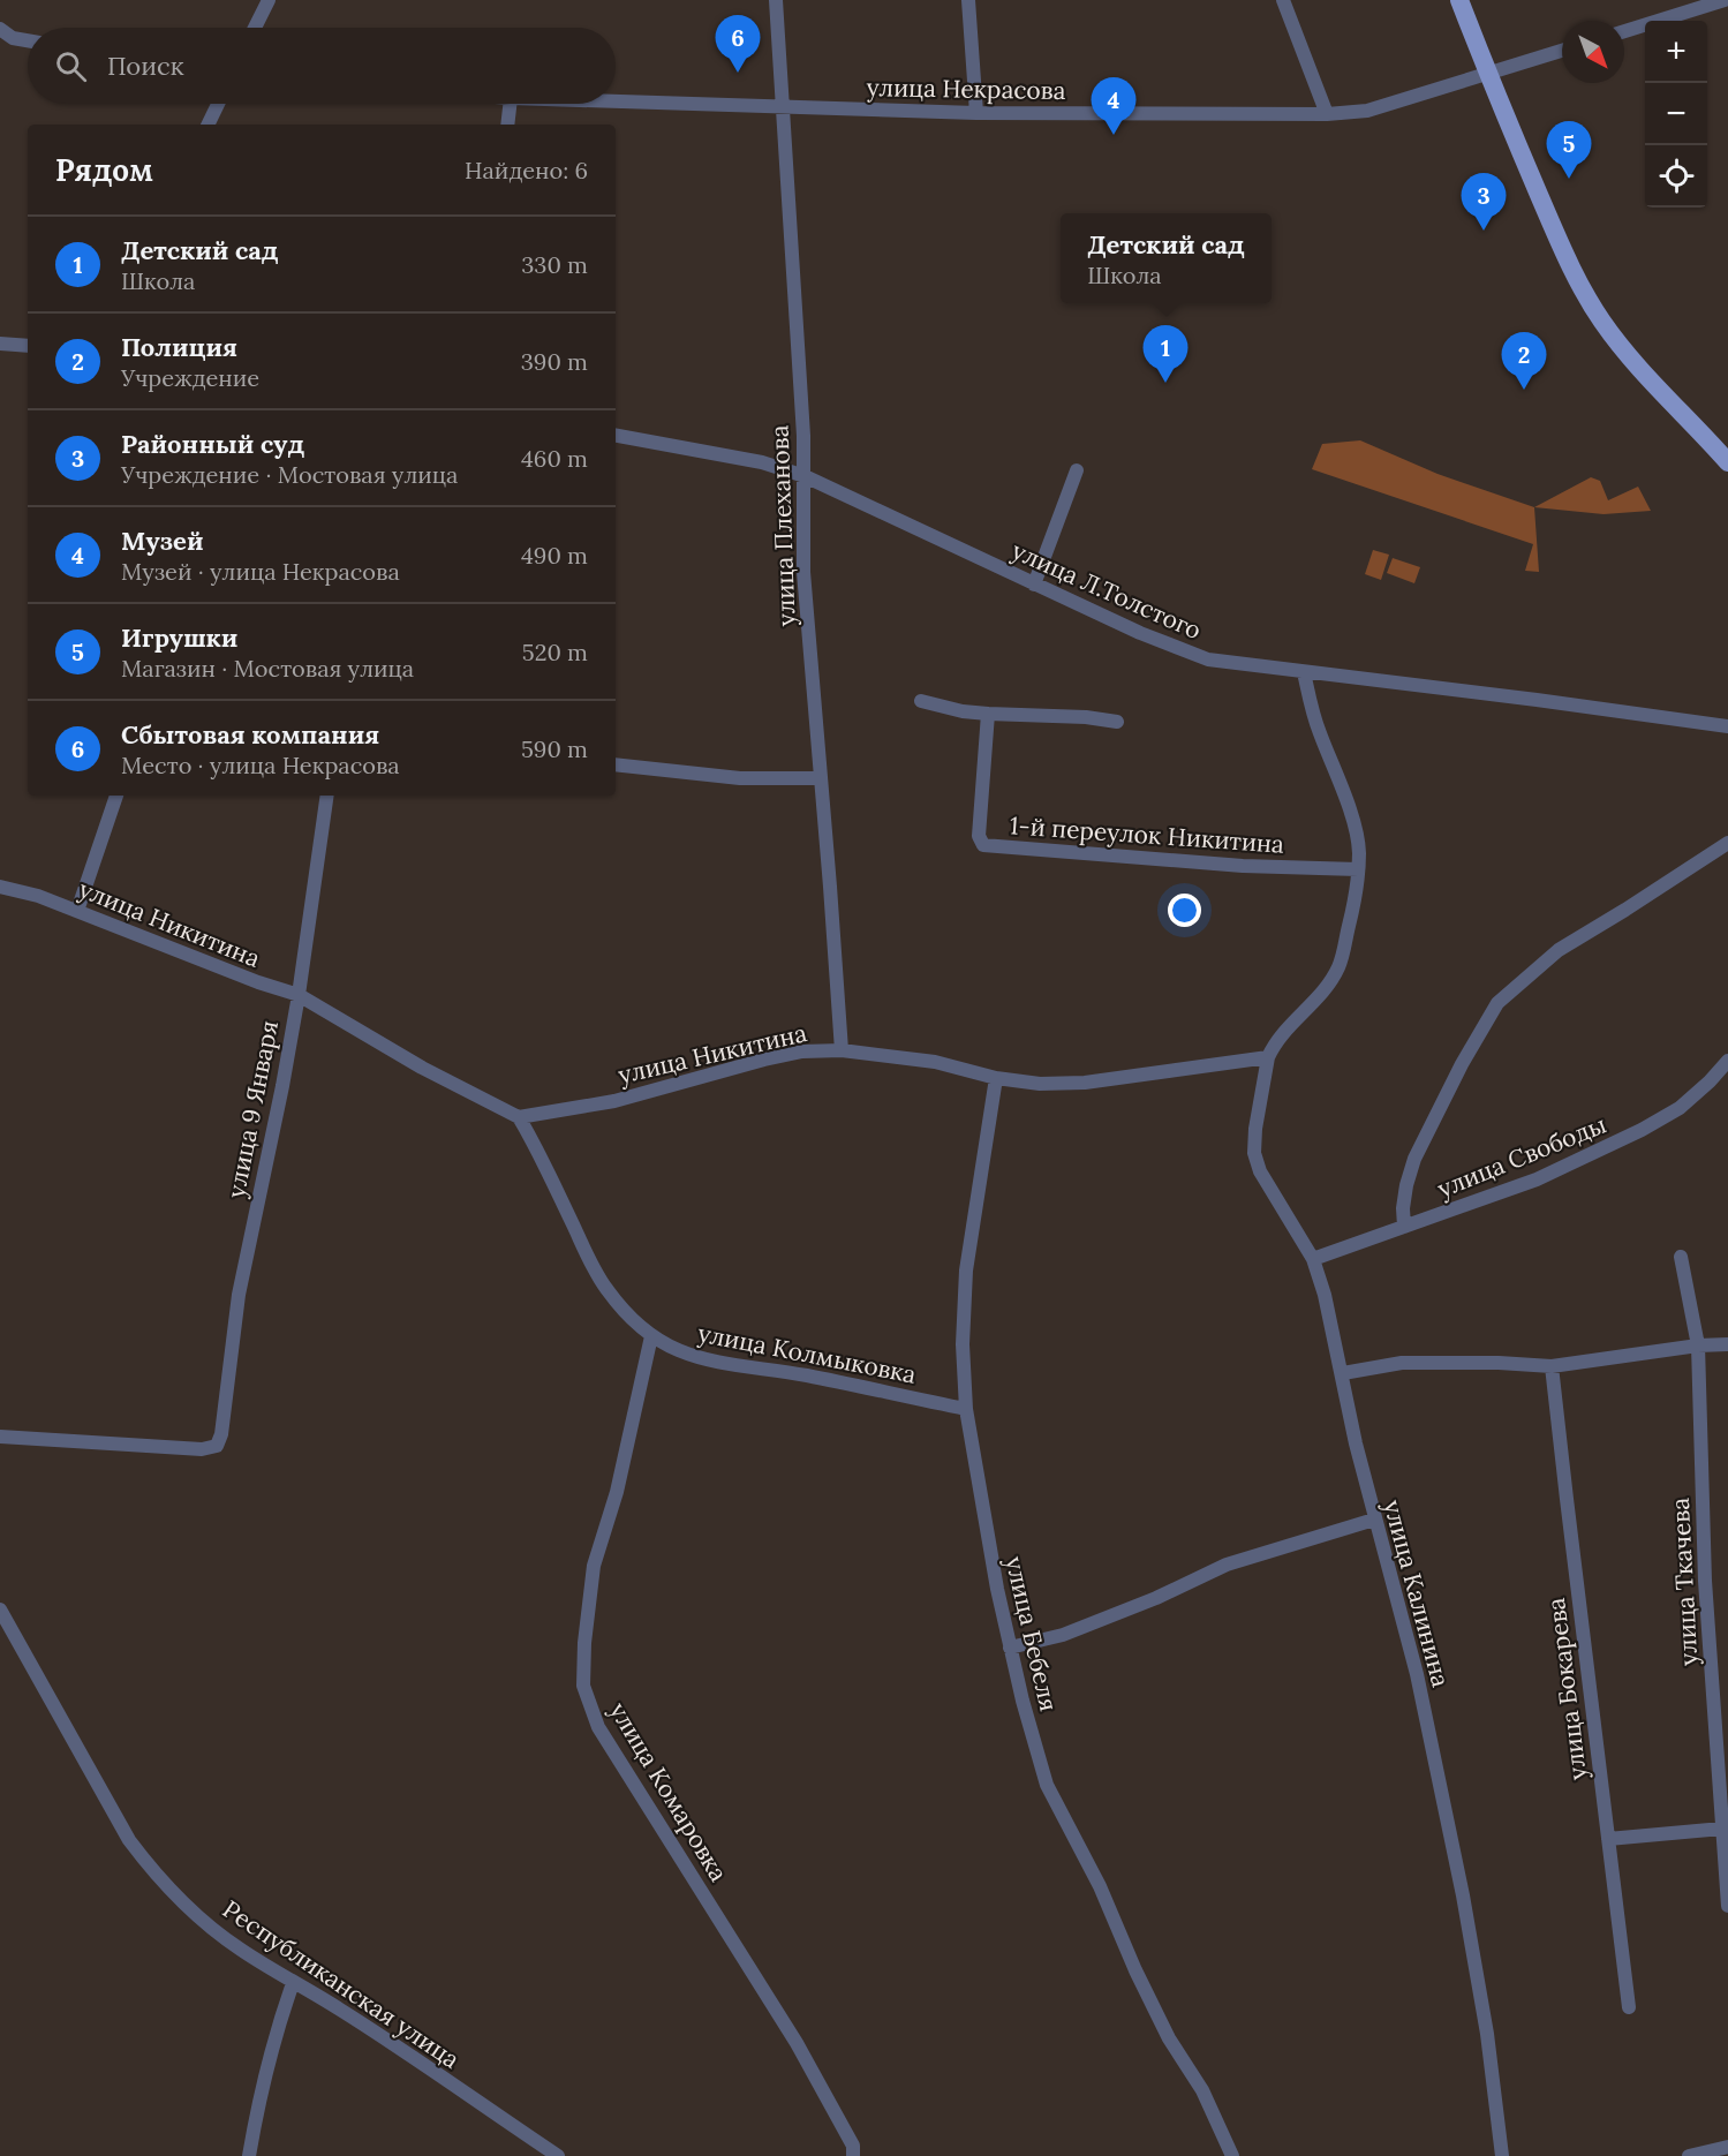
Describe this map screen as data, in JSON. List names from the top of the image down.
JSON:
{
  "streets": {
    "street": [
      "улица Некрасова",
      "улица Плеханова",
      "улица Л.Толстого",
      "1-й переулок Никитина",
      "улица Никитина",
      "улица 9 Января",
      "улица Свободы",
      "улица Колмыковка",
      "улица Ткачева",
      "улица Калинина",
      "улица Бебеля",
      "улица Бокарева",
      "улица Комаровка",
      "Республиканская улица"
    ]
  },
  "crossings": [
    ["улица Некрасова", "улица Плеханова"],
    ["улица Плеханова", "улица Л.Толстого"],
    ["улица Плеханова", "улица Никитина"],
    ["улица Никитина", "улица 9 Января"],
    ["улица Никитина", "улица Колмыковка"],
    ["улица Никитина", "улица Калинина"],
    ["улица Никитина", "улица Бебеля"],
    ["улица Свободы", "улица Калинина"],
    ["улица Колмыковка", "улица Бебеля"],
    ["улица Колмыковка", "улица Комаровка"]
  ],
  "north": "bottom right",
  "page": {
    "pins": [
      "6",
      "4",
      "5",
      "3",
      "1",
      "2"
    ],
    "map_buttons": ["+", "−"],
    "search": "Поиск",
    "heading": ["Рядом", "Найдено: 6"],
    "popup": ["Детский сад", "Школа"],
    "list": [
      {
        "mark": "1",
        "name": "Детский сад",
        "note": "Школа",
        "value": "330 m"
      },
      {
        "mark": "2",
        "name": "Полиция",
        "note": "Учреждение",
        "value": "390 m"
      },
      {
        "mark": "3",
        "name": "Районный суд",
        "note": "Учреждение · Мостовая улица",
        "value": "460 m"
      },
      {
        "mark": "4",
        "name": "Музей",
        "note": "Музей · улица Некрасова",
        "value": "490 m"
      },
      {
        "mark": "5",
        "name": "Игрушки",
        "note": "Магазин · Мостовая улица",
        "value": "520 m"
      },
      {
        "mark": "6",
        "name": "Сбытовая компания",
        "note": "Место · улица Некрасова",
        "value": "590 m"
      }
    ]
  }
}
